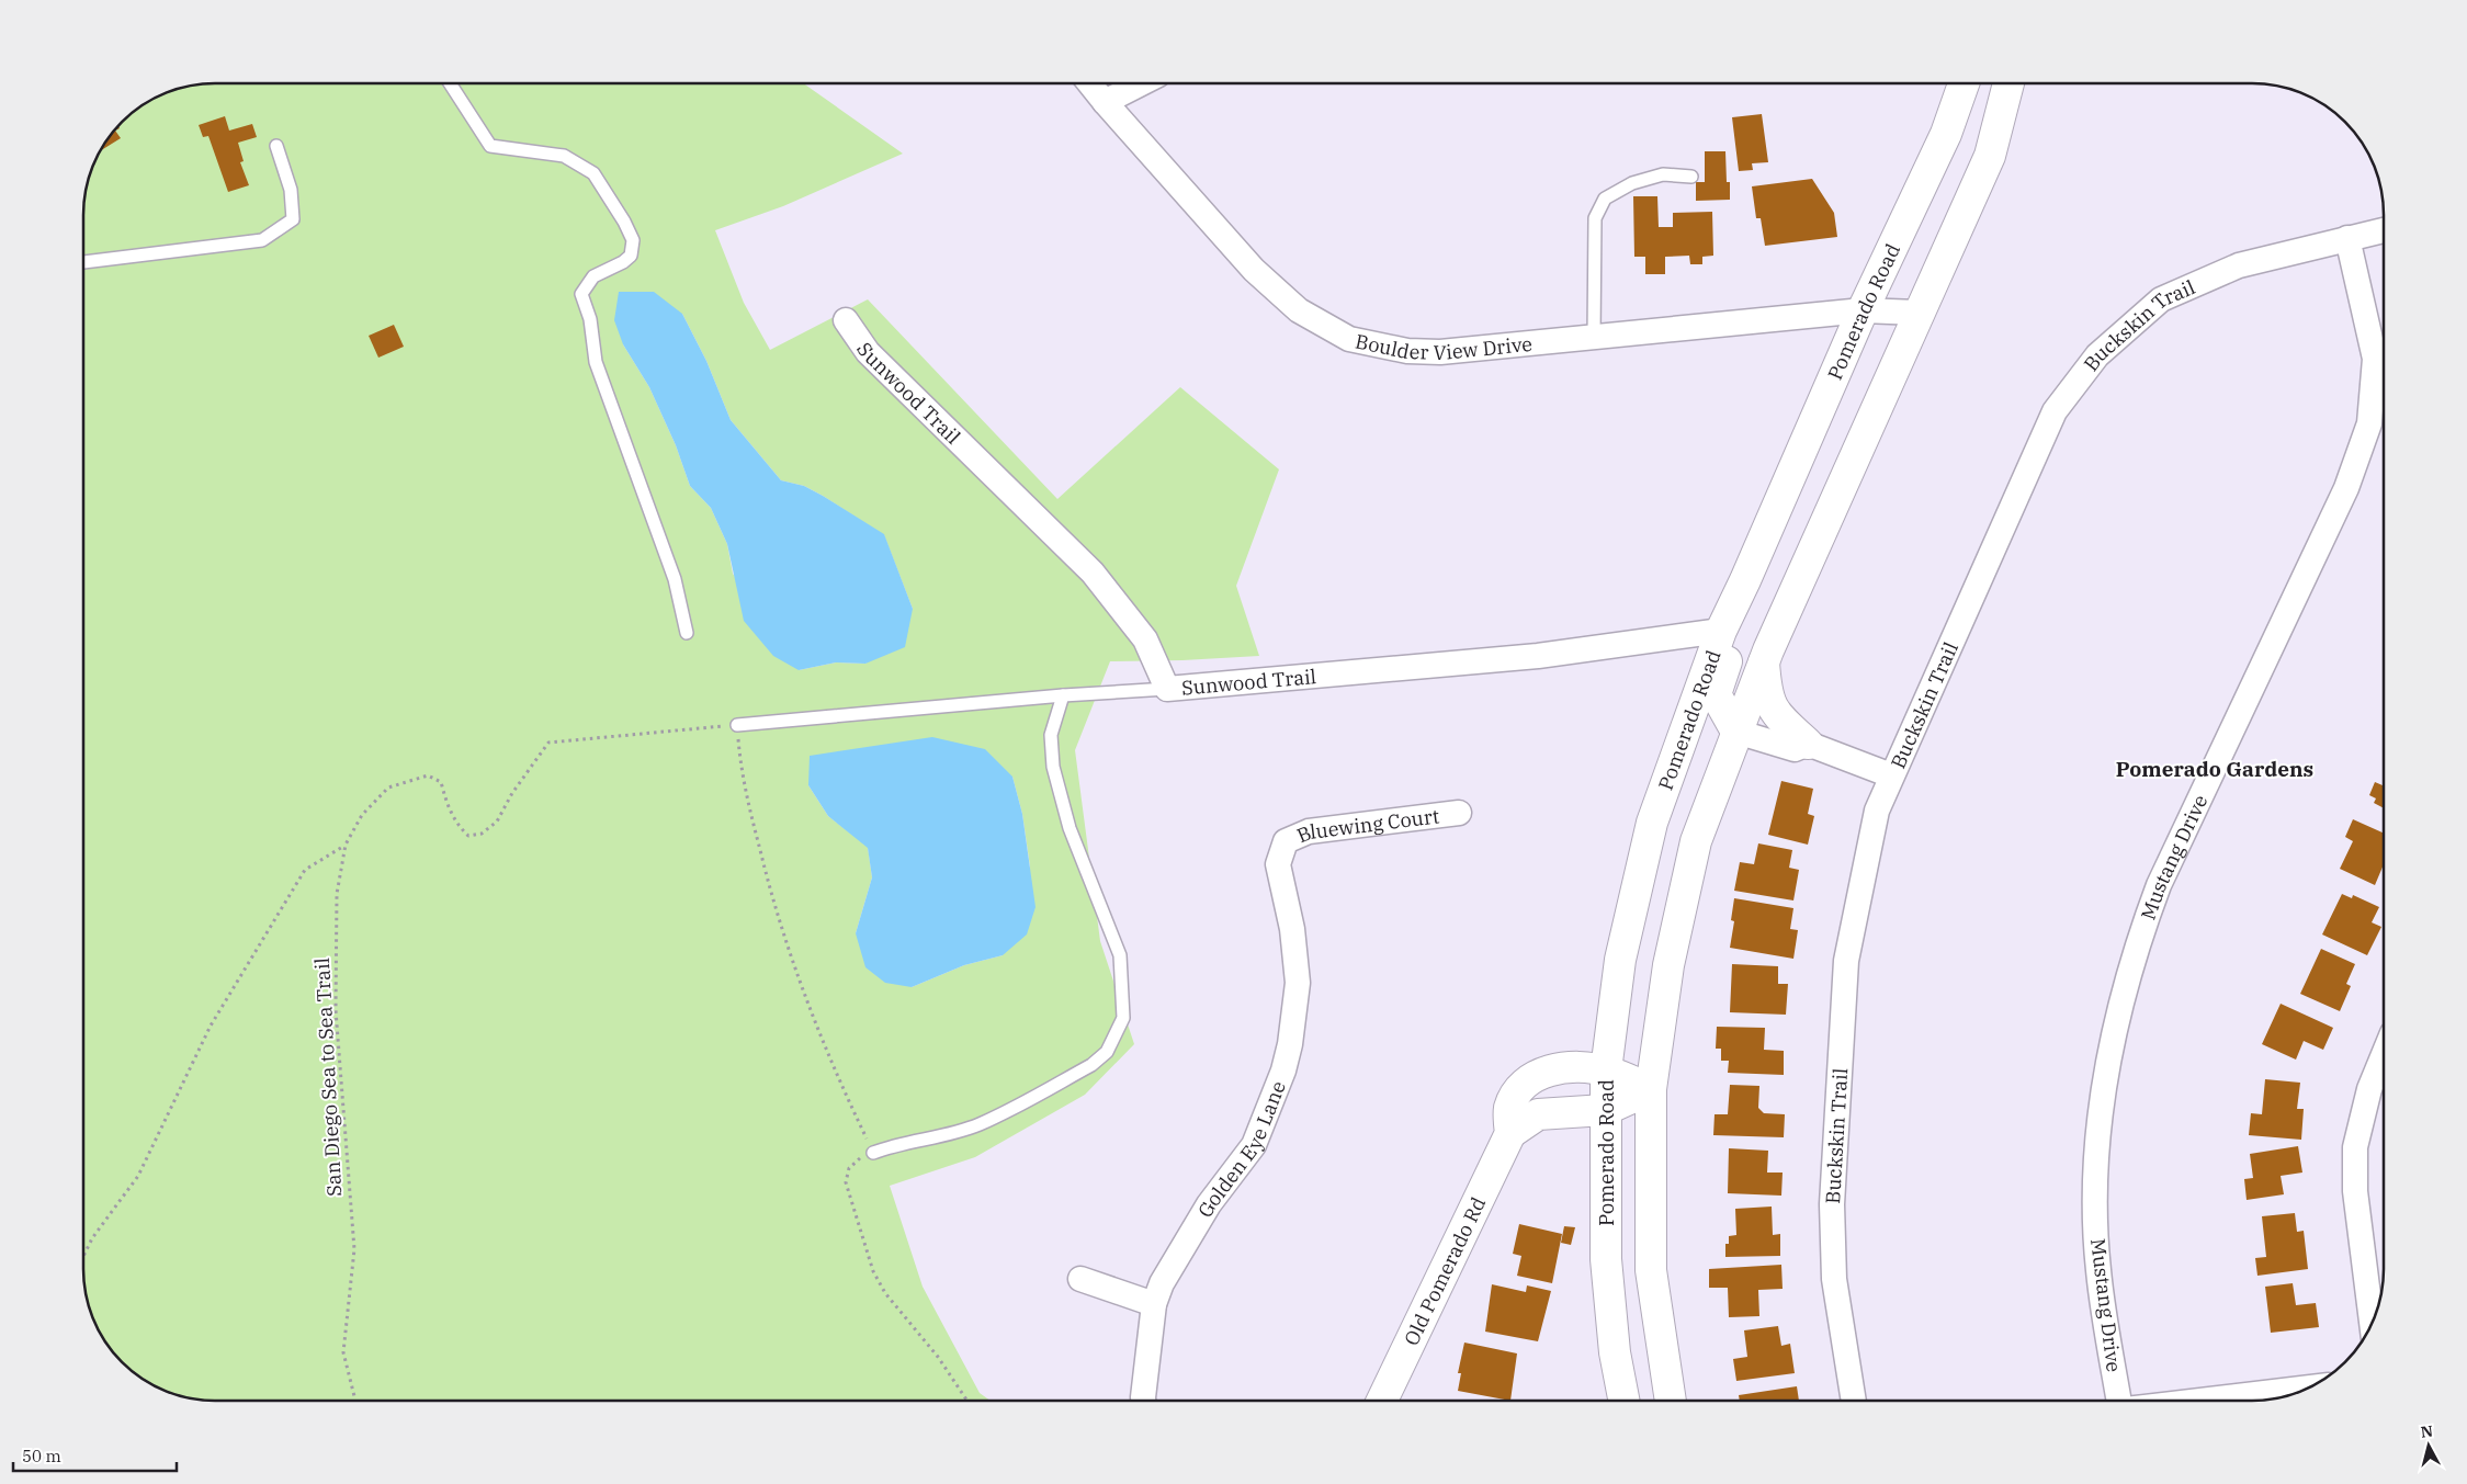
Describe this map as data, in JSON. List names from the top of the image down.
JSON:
{
  "streets": {
    "main road": ["Pomerado Road", "Old Pomerado Rd"],
    "street": [
      "Buckskin Trail",
      "Boulder View Drive",
      "Sunwood Trail",
      "Bluewing Court",
      "Mustang Drive",
      "Golden Eye Lane"
    ],
    "path": ["San Diego Sea to Sea Trail"]
  },
  "crossings": [
    ["Pomerado Road", "Boulder View Drive"],
    ["Pomerado Road", "Sunwood Trail"],
    ["Pomerado Road", "Old Pomerado Rd"],
    ["Buckskin Trail", "Mustang Drive"],
    ["Bluewing Court", "Golden Eye Lane"]
  ],
  "districts": ["Pomerado Gardens"],
  "scale_bar": "50 m",
  "north": "top"
}
